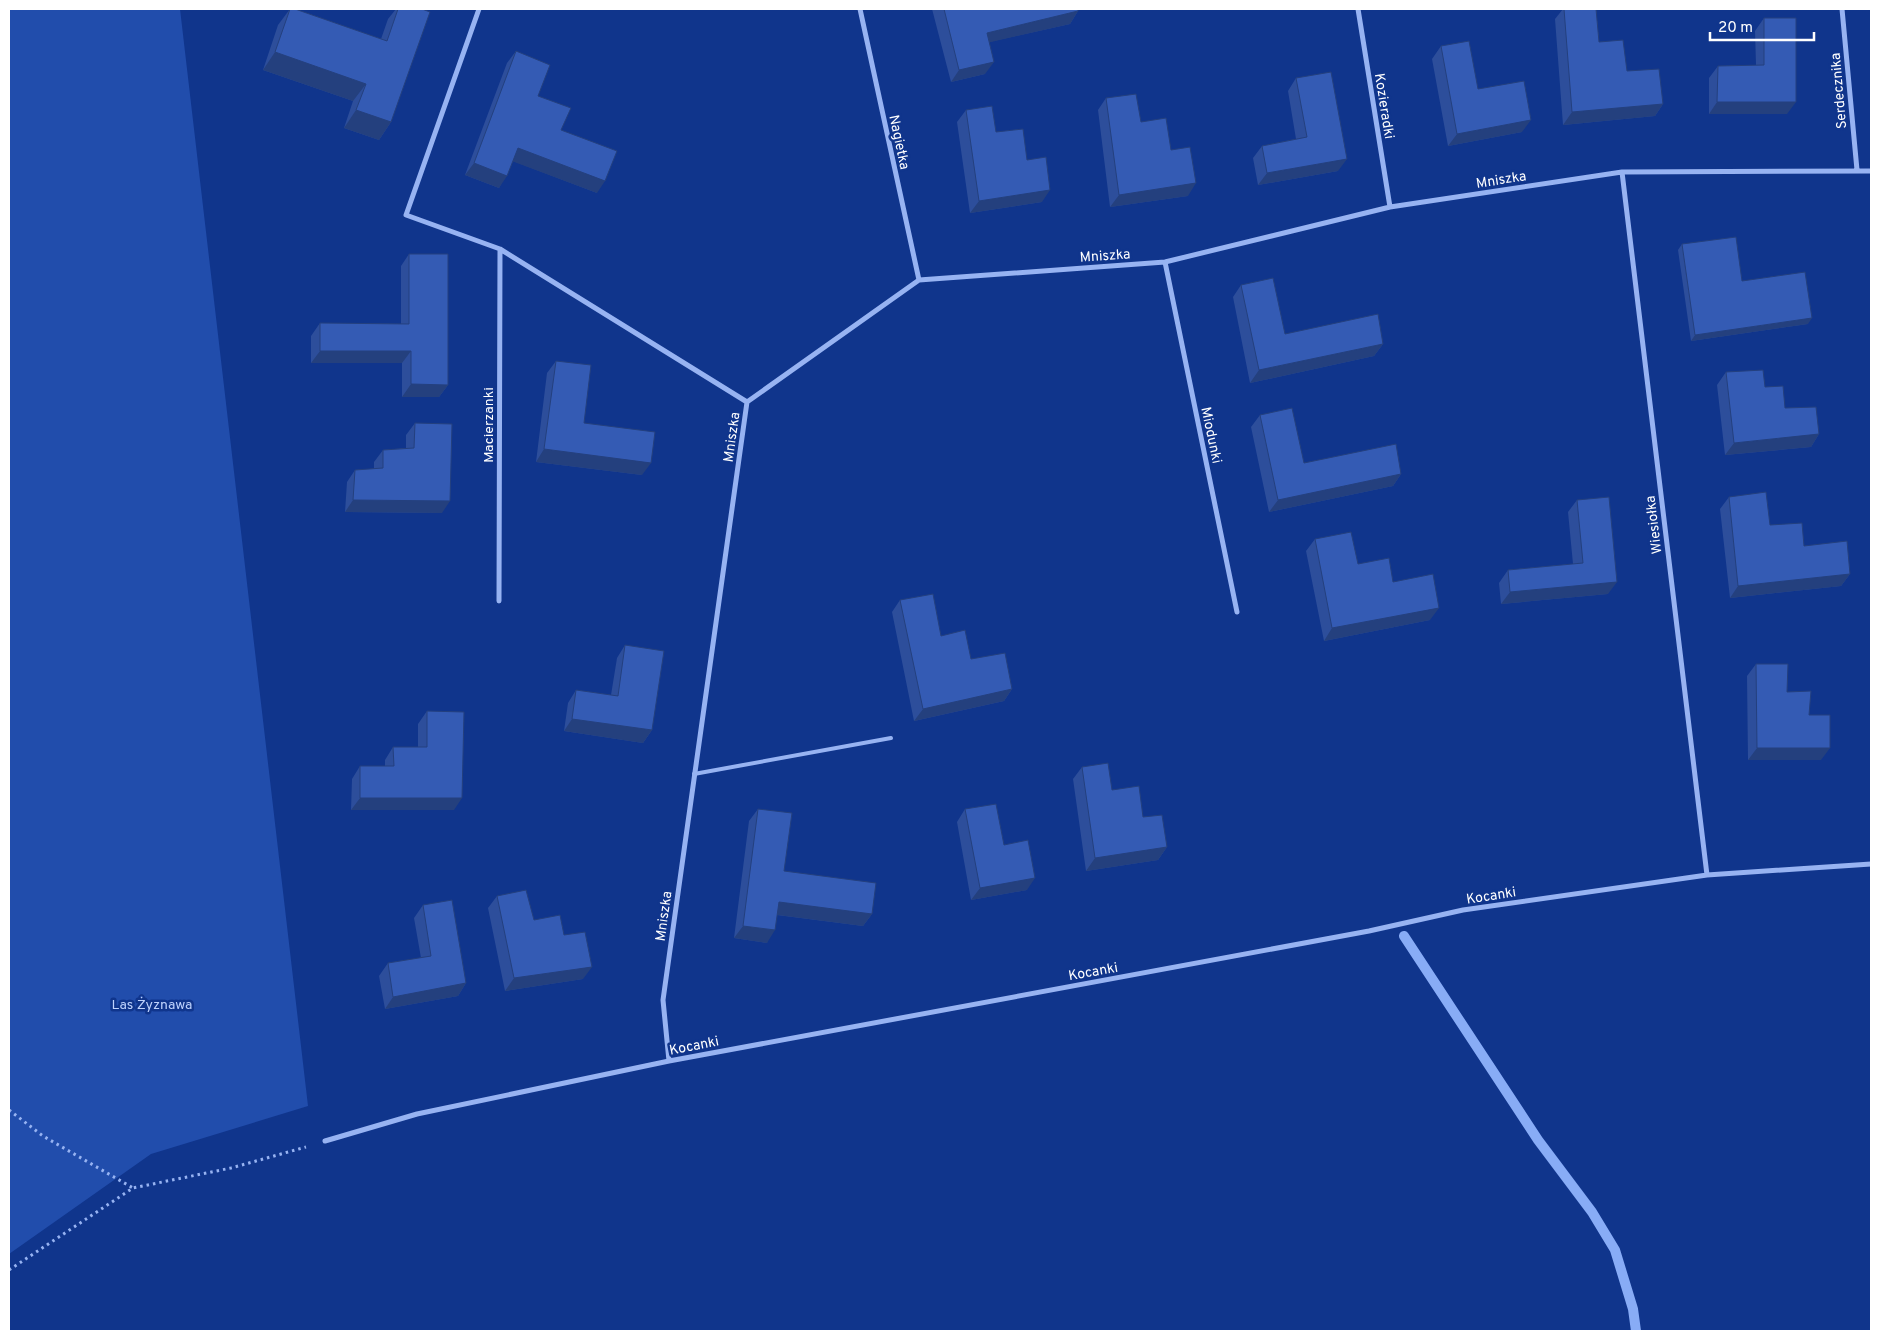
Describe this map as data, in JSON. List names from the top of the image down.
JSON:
{
  "streets": {
    "street": [
      "Serdecznika",
      "Kozieradki",
      "Nagietka",
      "Mniszka",
      "Macierzanki",
      "Miodunki",
      "Wiesiołka",
      "Kocanki"
    ]
  },
  "crossings": [
    ["Serdecznika", "Mniszka"],
    ["Kozieradki", "Mniszka"],
    ["Nagietka", "Mniszka"],
    ["Mniszka", "Miodunki"],
    ["Mniszka", "Wiesiołka"],
    ["Mniszka", "Kocanki"],
    ["Wiesiołka", "Kocanki"]
  ],
  "parks": ["Las Żyznawa"],
  "scale_bar": "20 m"
}
